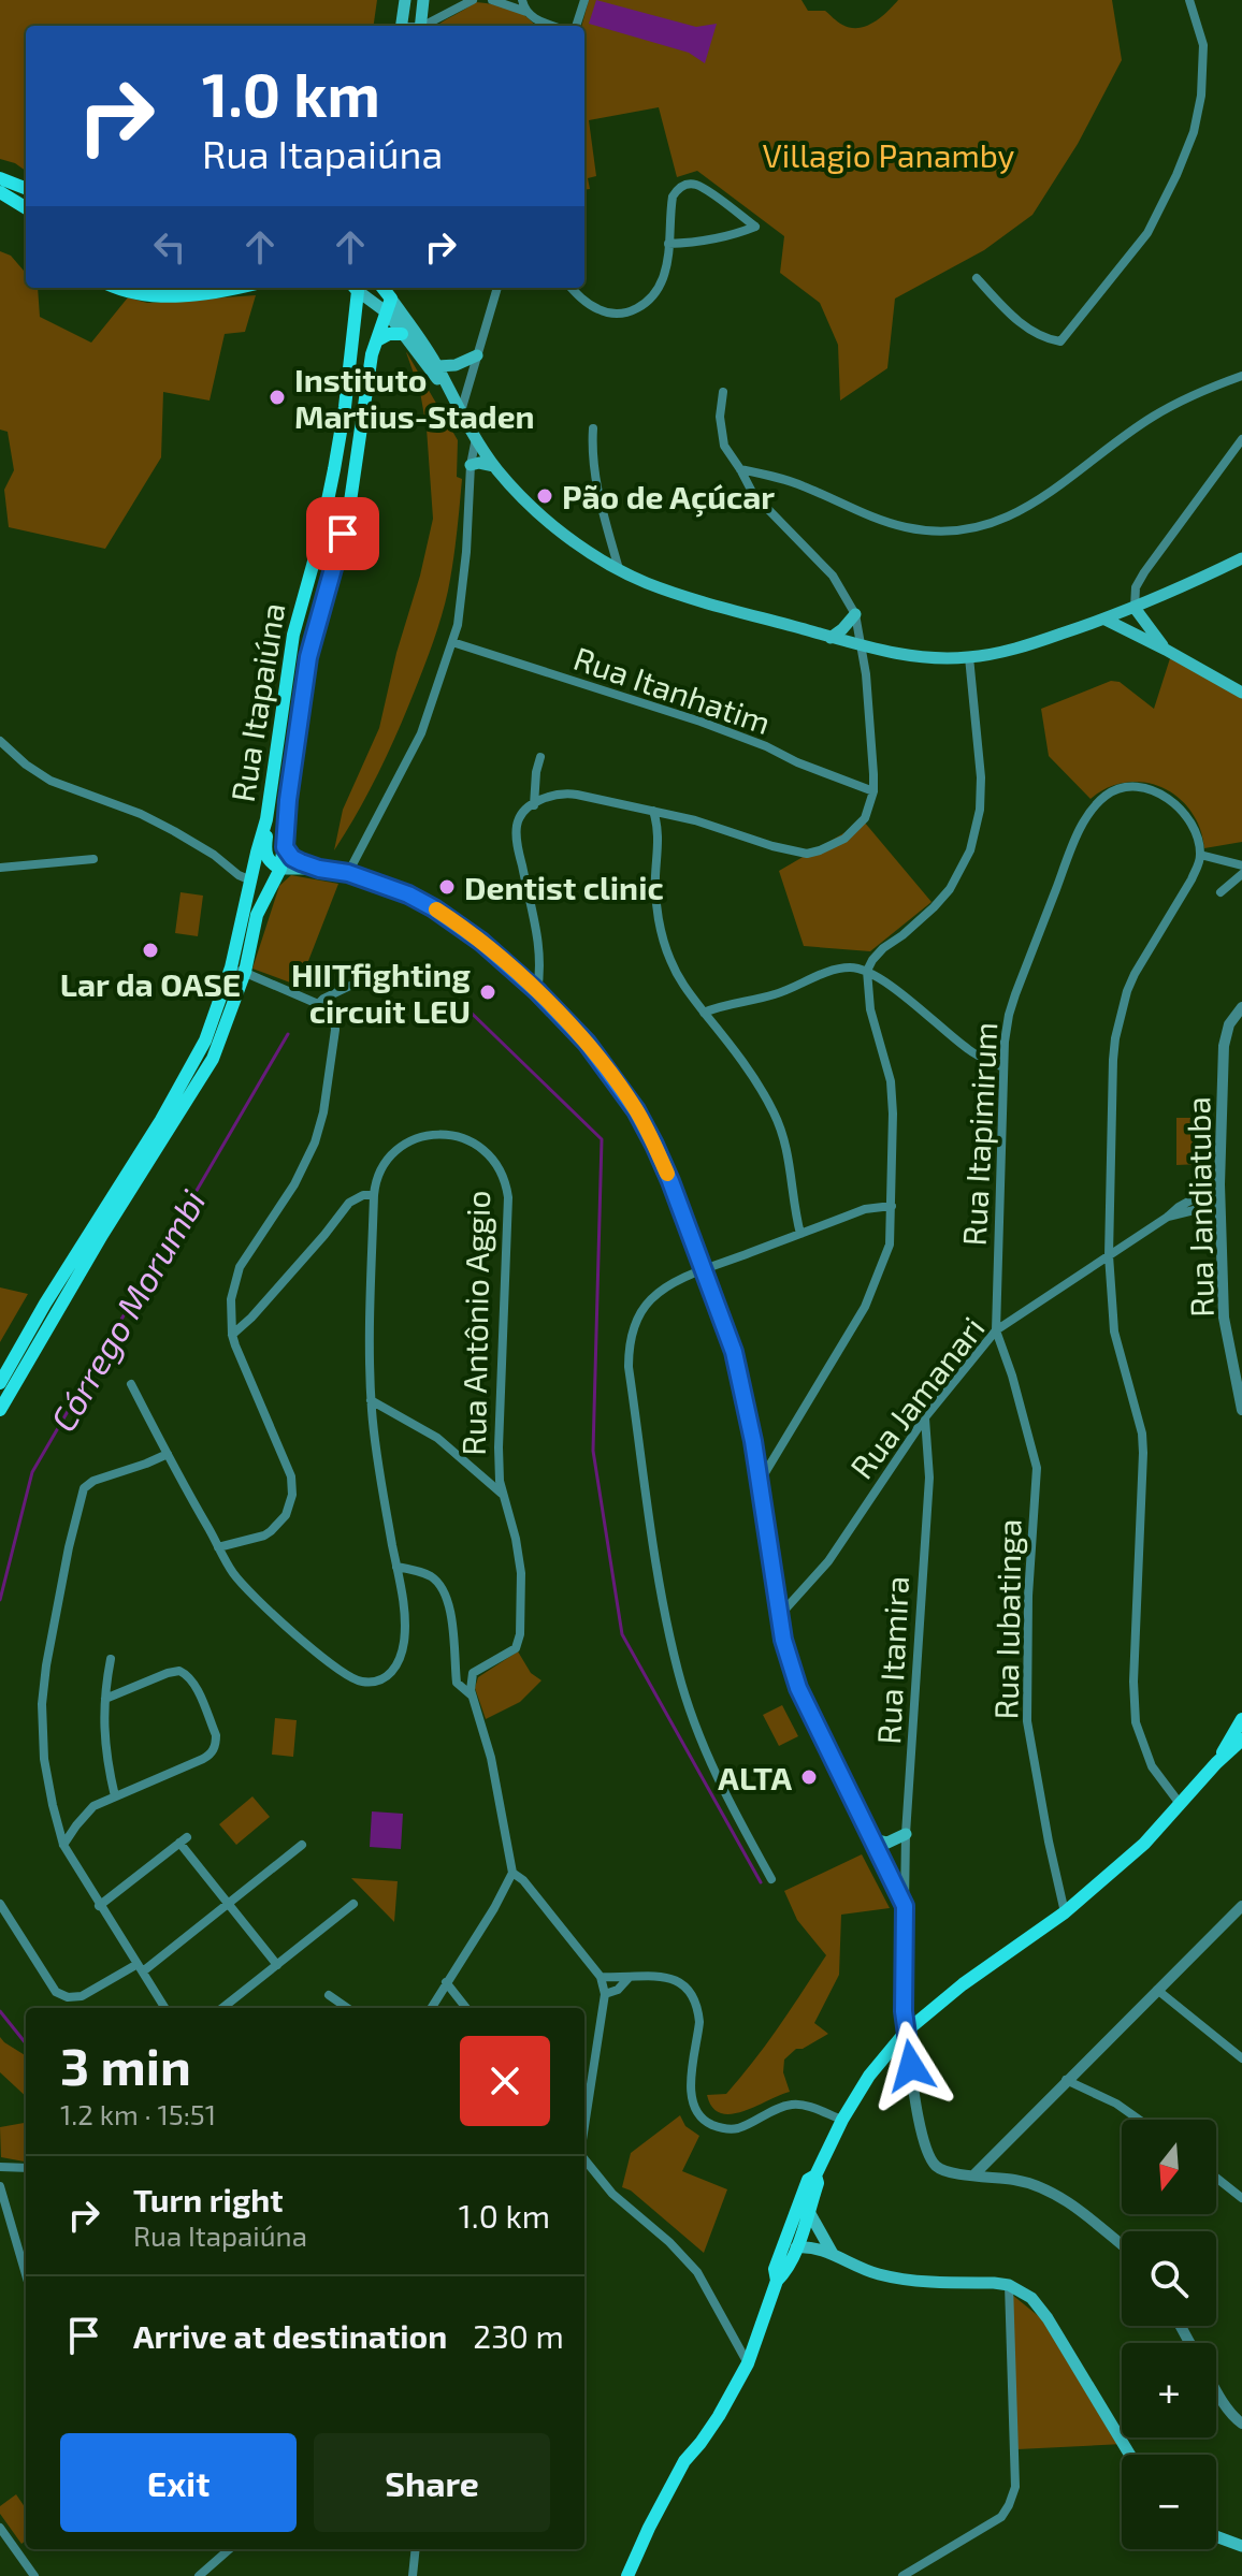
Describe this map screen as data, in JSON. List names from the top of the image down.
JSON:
{
  "streets": {
    "main road": ["Rua Itapaiúna"],
    "street": [
      "Rua Itanhatim",
      "Rua Itapimirum",
      "Rua Jandiatuba",
      "Rua Antônio Aggio",
      "Rua Jamanari",
      "Rua Iubatinga",
      "Rua Itamira"
    ]
  },
  "crossings": [
    ["Rua Itapimirum", "Rua Jamanari"],
    ["Rua Itapimirum", "Rua Iubatinga"],
    ["Rua Jandiatuba", "Rua Jamanari"],
    ["Rua Jamanari", "Rua Iubatinga"],
    ["Rua Jamanari", "Rua Itamira"]
  ],
  "water": ["Córrego Morumbi"],
  "parks": ["Villagio Panamby"],
  "places": [
    "Instituto Martius-Staden",
    "Pão de Açúcar",
    "Dentist clinic",
    "Lar da OASE",
    "HIITfighting circuit LEU",
    "ALTA"
  ],
  "north": "bottom",
  "page": {
    "turn": ["1.0 km", "Rua Itapaiúna"],
    "heading": ["3 min", "1.2 km · 15:51"],
    "map_buttons": ["+", "−"],
    "list": [
      {
        "name": "Turn right",
        "note": "Rua Itapaiúna",
        "value": "1.0 km"
      },
      {
        "name": "Arrive at destination",
        "value": "230 m"
      }
    ],
    "buttons": ["Exit", "Share"]
  }
}
